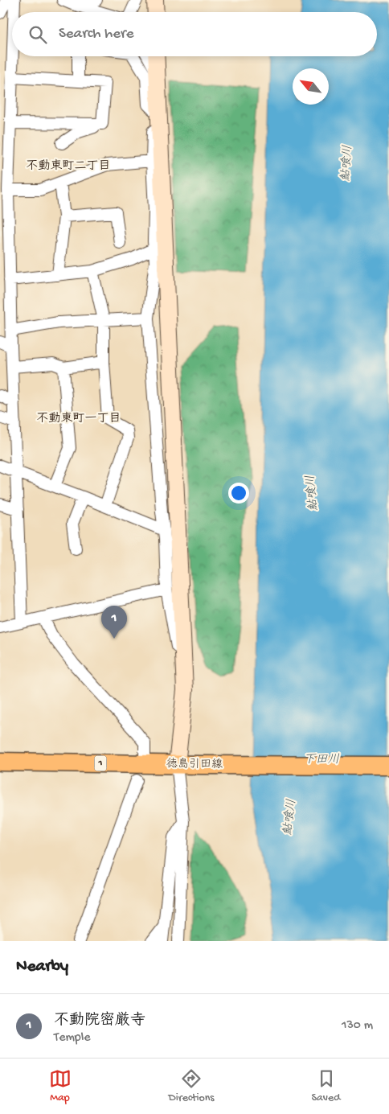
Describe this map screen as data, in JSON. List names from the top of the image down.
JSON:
{
  "streets": {
    "main road": ["1", "徳島引田線"]
  },
  "districts": ["不動東町二丁目", "不動東町一丁目"],
  "water": ["鮎喰川", "下田川"],
  "north": "top left",
  "page": {
    "search": "Search here",
    "pins": "1",
    "heading": "Nearby",
    "list": [
      {
        "mark": "1",
        "name": "不動院密厳寺",
        "note": "Temple",
        "value": "130 m"
      }
    ],
    "nav": ["Map", "Directions", "Saved"]
  }
}
